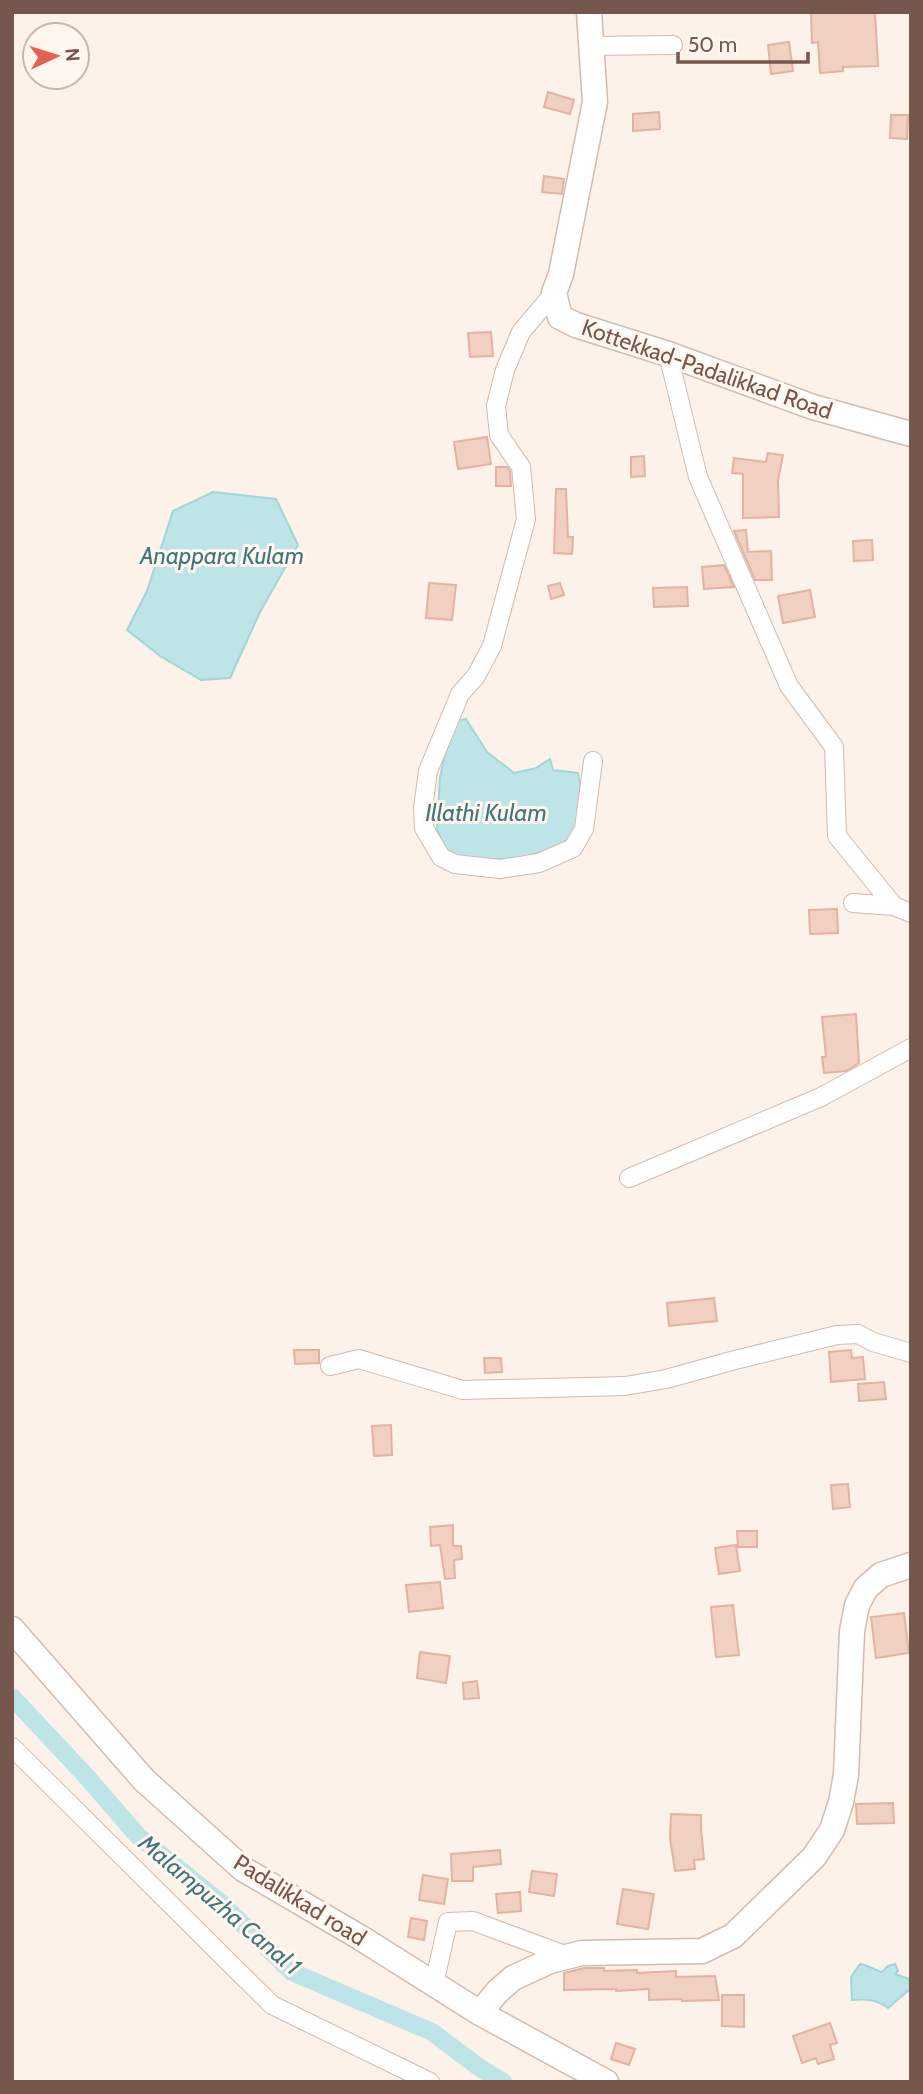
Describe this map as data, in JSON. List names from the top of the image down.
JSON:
{
  "streets": {
    "main road": ["Kottekkad-Padalikkad Road", "Padalikkad road"]
  },
  "water": ["Anappara Kulam", "Illathi Kulam", "Malampuzha Canal 1"],
  "scale_bar": "50 m",
  "north": "right"
}
